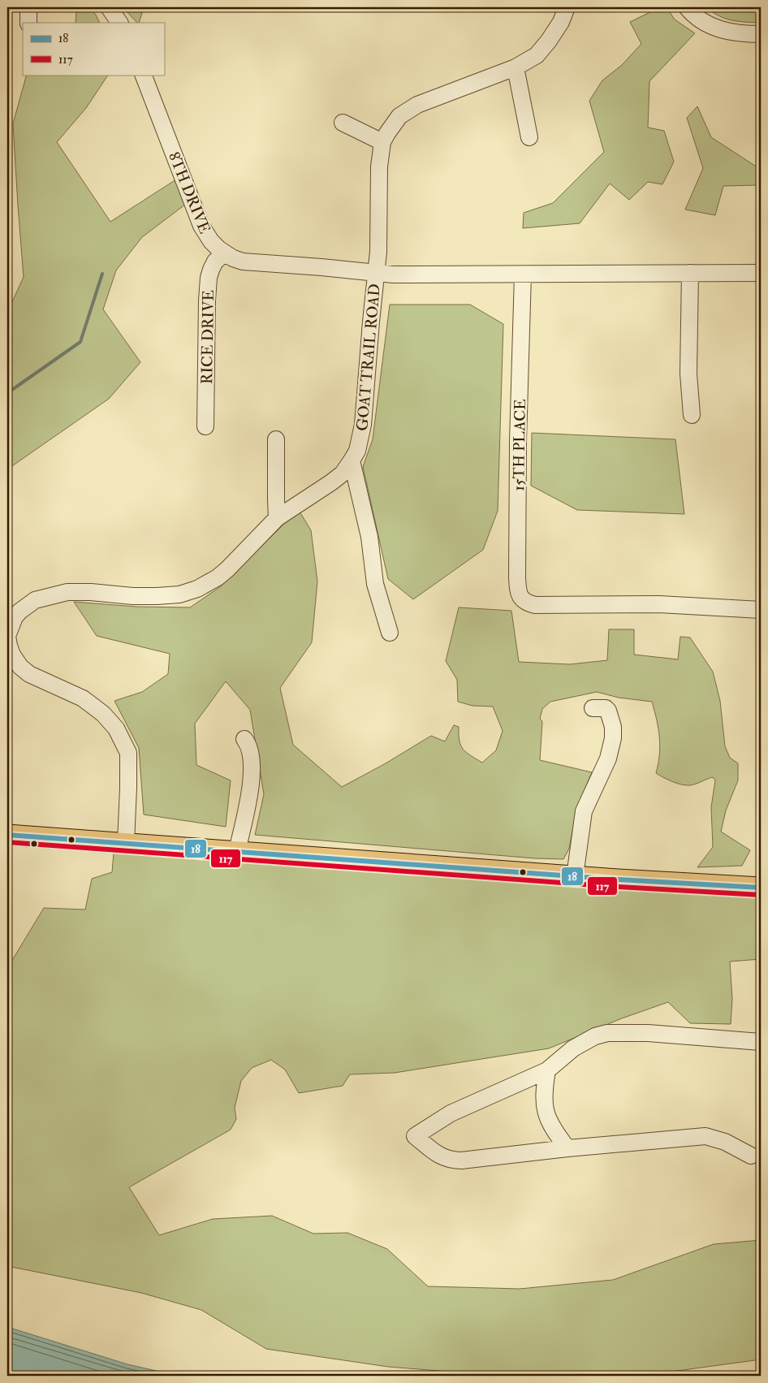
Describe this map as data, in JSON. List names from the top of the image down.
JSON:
{
  "streets": {
    "street": [
      "8TH DRIVE",
      "RICE DRIVE",
      "GOAT TRAIL ROAD",
      "15TH PLACE"
    ]
  },
  "crossings": [
    ["8TH DRIVE", "RICE DRIVE"],
    ["8TH DRIVE", "GOAT TRAIL ROAD"],
    ["GOAT TRAIL ROAD", "15TH PLACE"]
  ],
  "lines": ["transit line 18", "transit line 117"],
  "legend": ["18", "117"]
}
